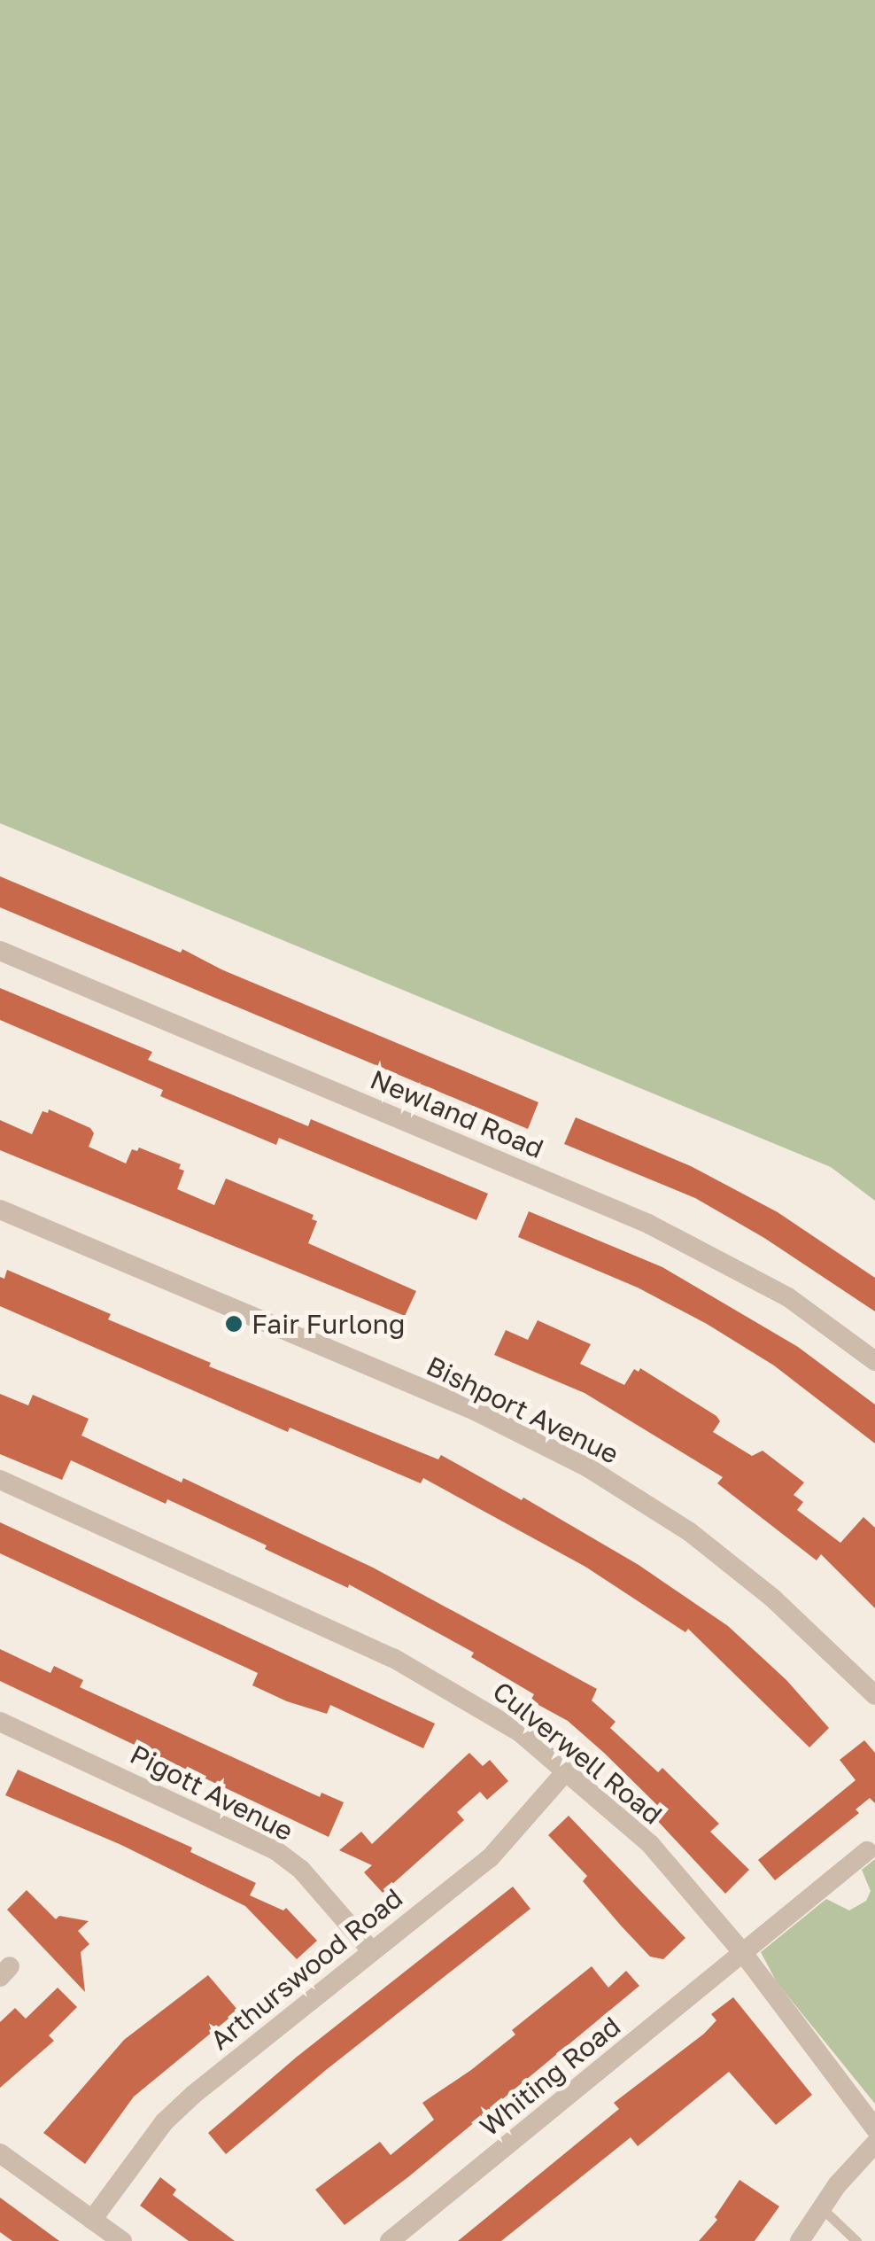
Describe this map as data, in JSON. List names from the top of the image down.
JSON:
{
  "streets": {
    "street": [
      "Newland Road",
      "Bishport Avenue",
      "Culverwell Road",
      "Pigott Avenue",
      "Arthurswood Road",
      "Whiting Road"
    ]
  },
  "crossings": [
    ["Culverwell Road", "Arthurswood Road"],
    ["Culverwell Road", "Whiting Road"],
    ["Pigott Avenue", "Arthurswood Road"]
  ],
  "places": ["Fair Furlong"]
}
